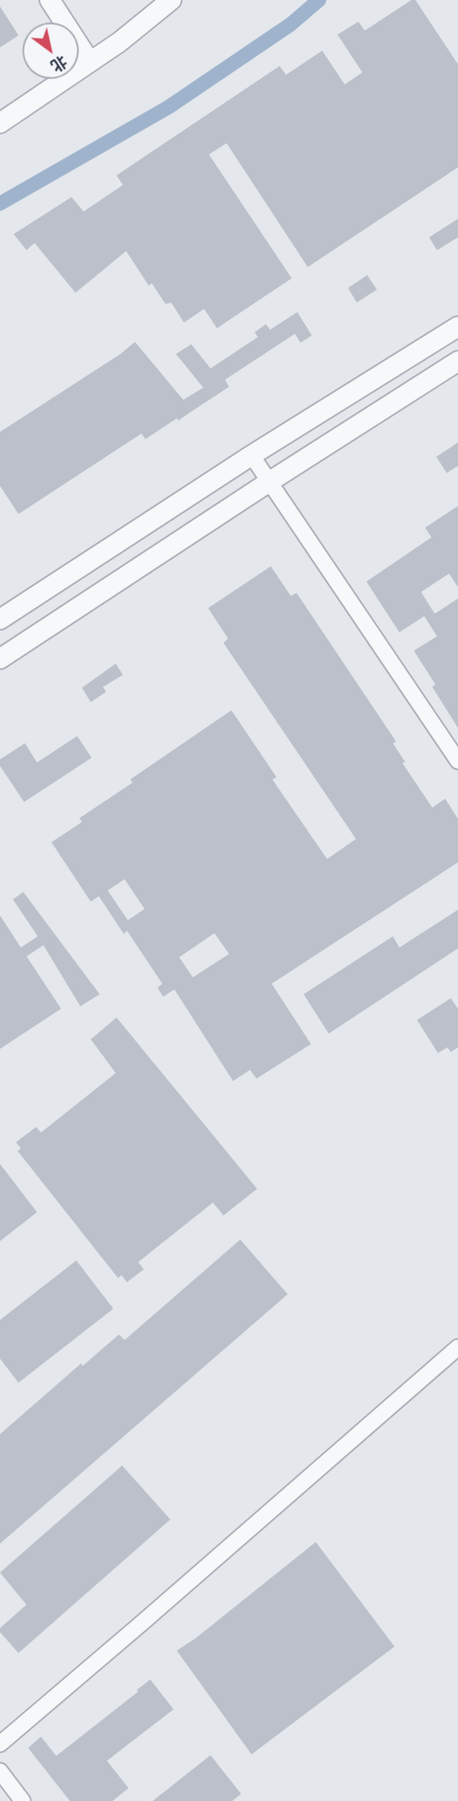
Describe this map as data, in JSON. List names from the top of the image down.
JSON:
{
  "north": "bottom right"
}
